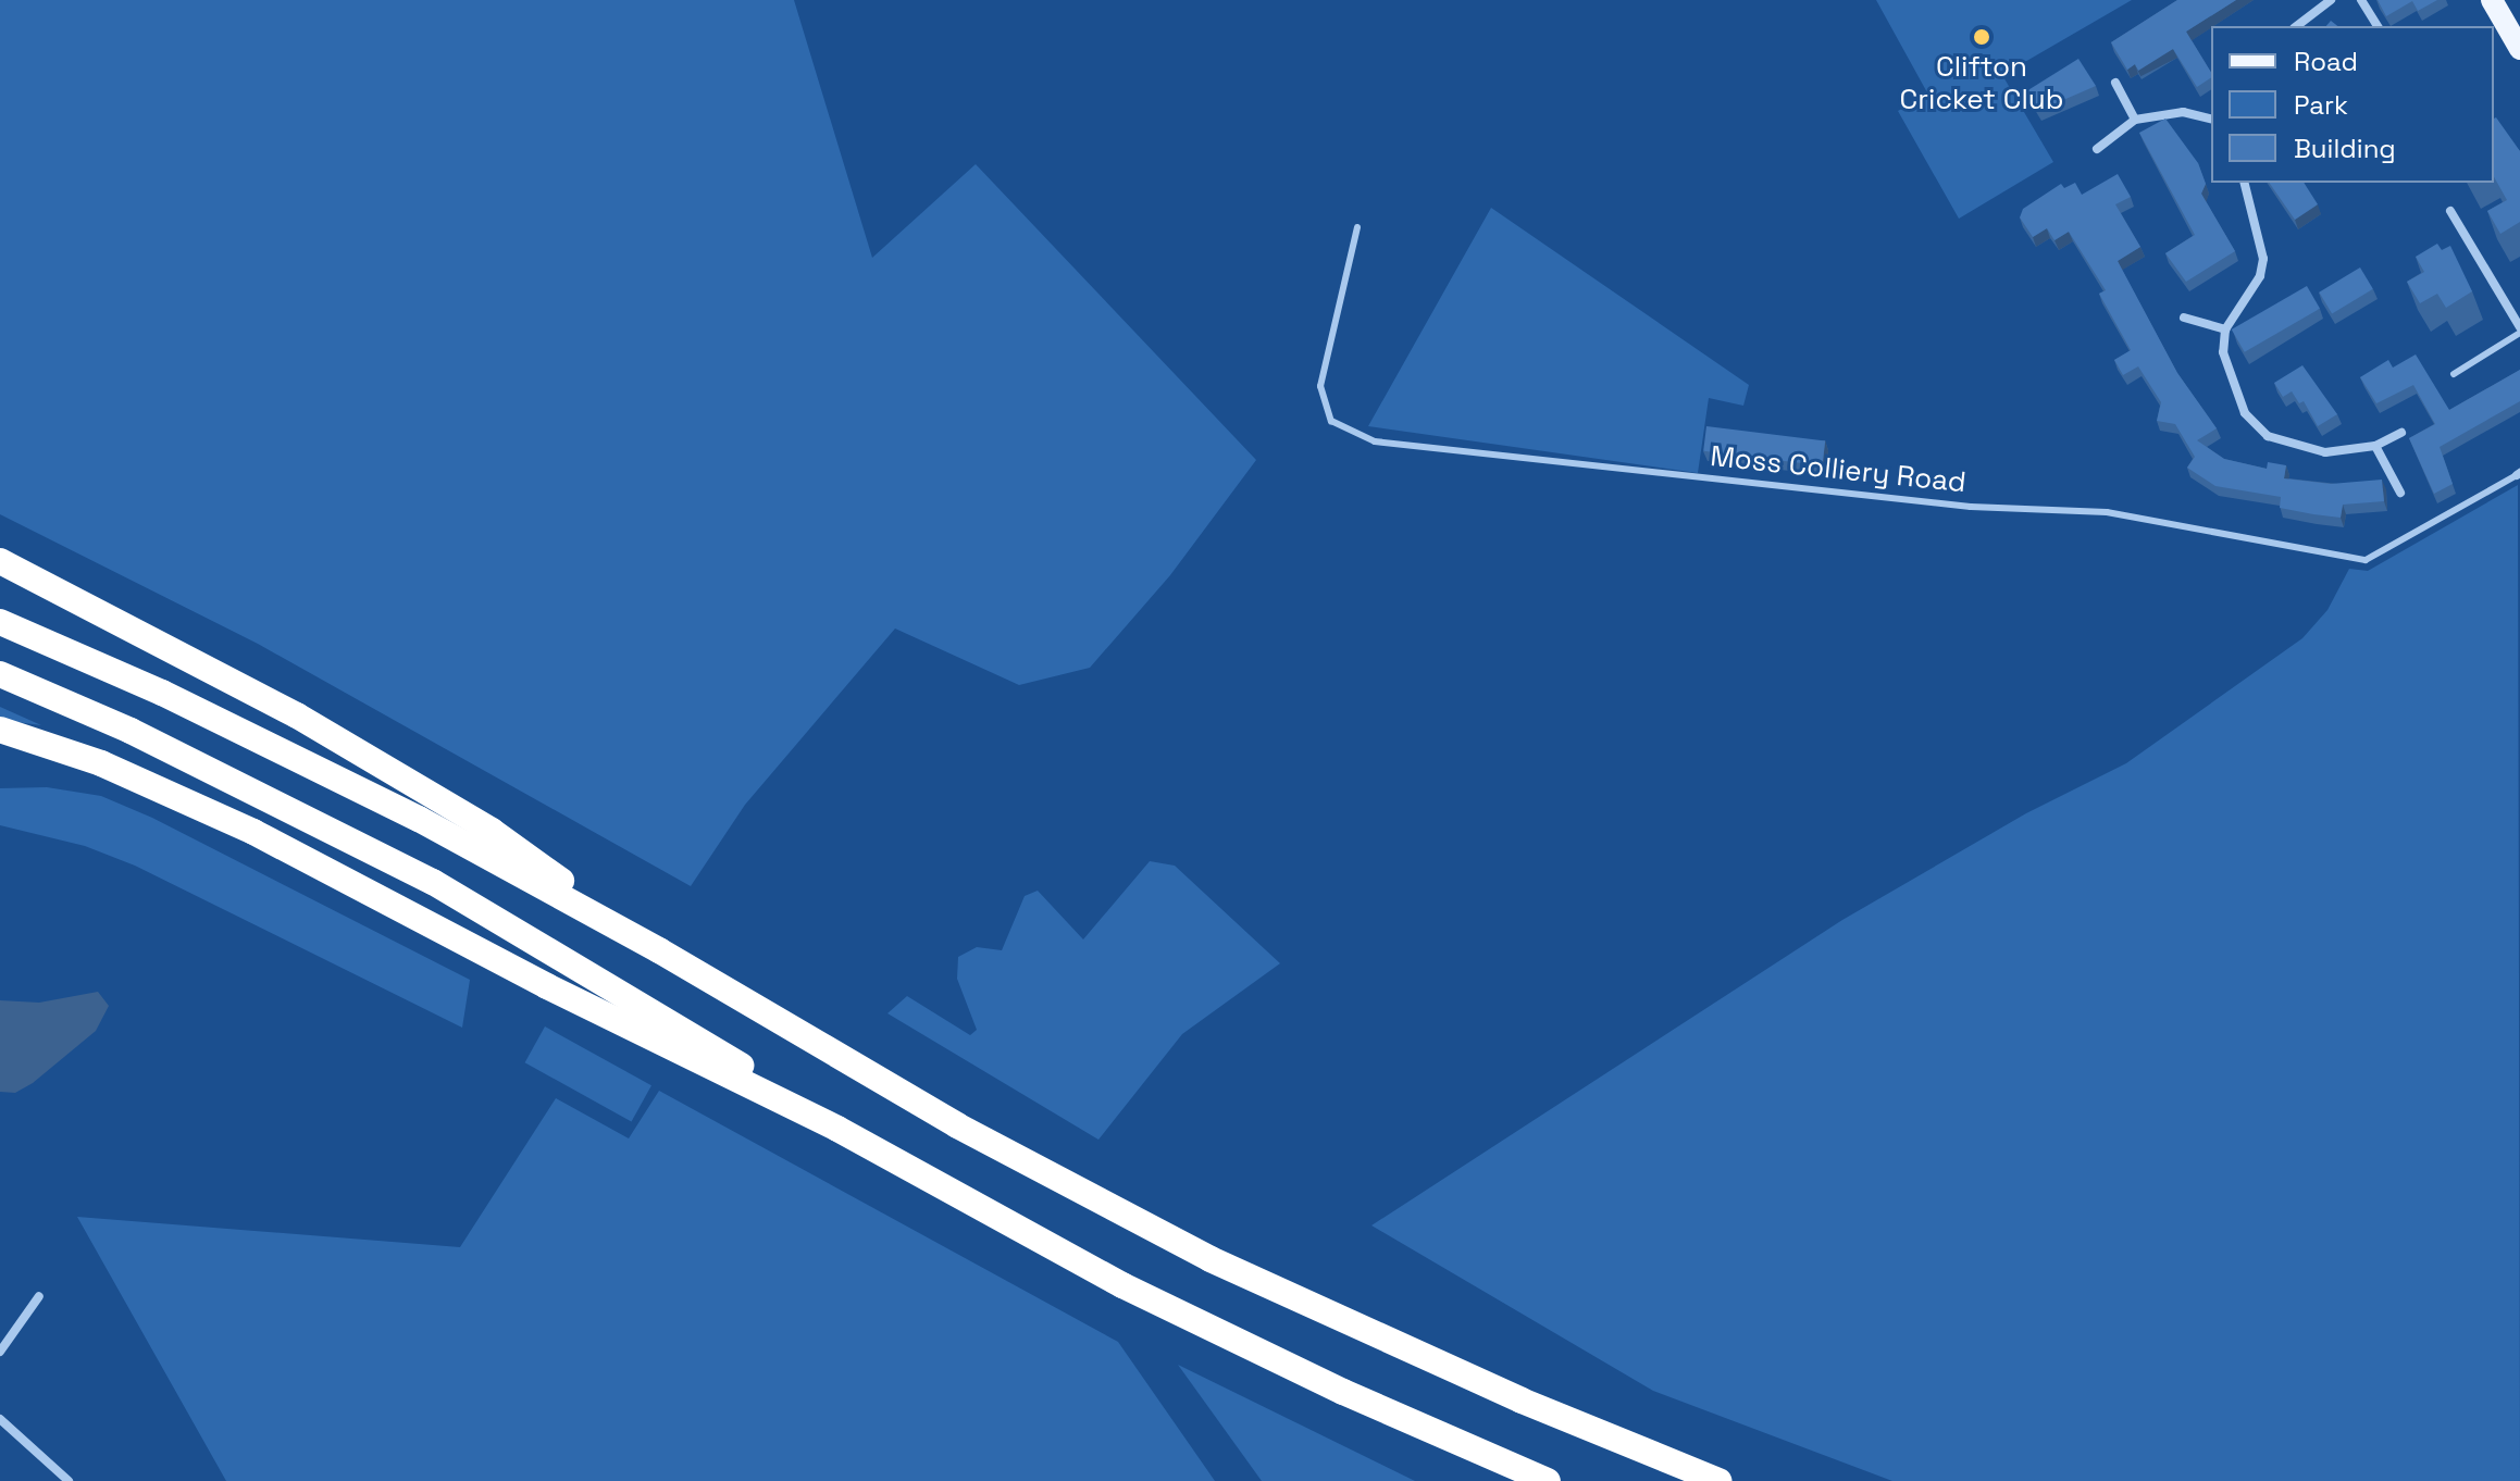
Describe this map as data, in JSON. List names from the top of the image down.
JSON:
{
  "streets": {
    "lane": ["Moss Colliery Road"]
  },
  "places": ["Clifton Cricket Club"],
  "legend": ["Road", "Park", "Building"]
}
